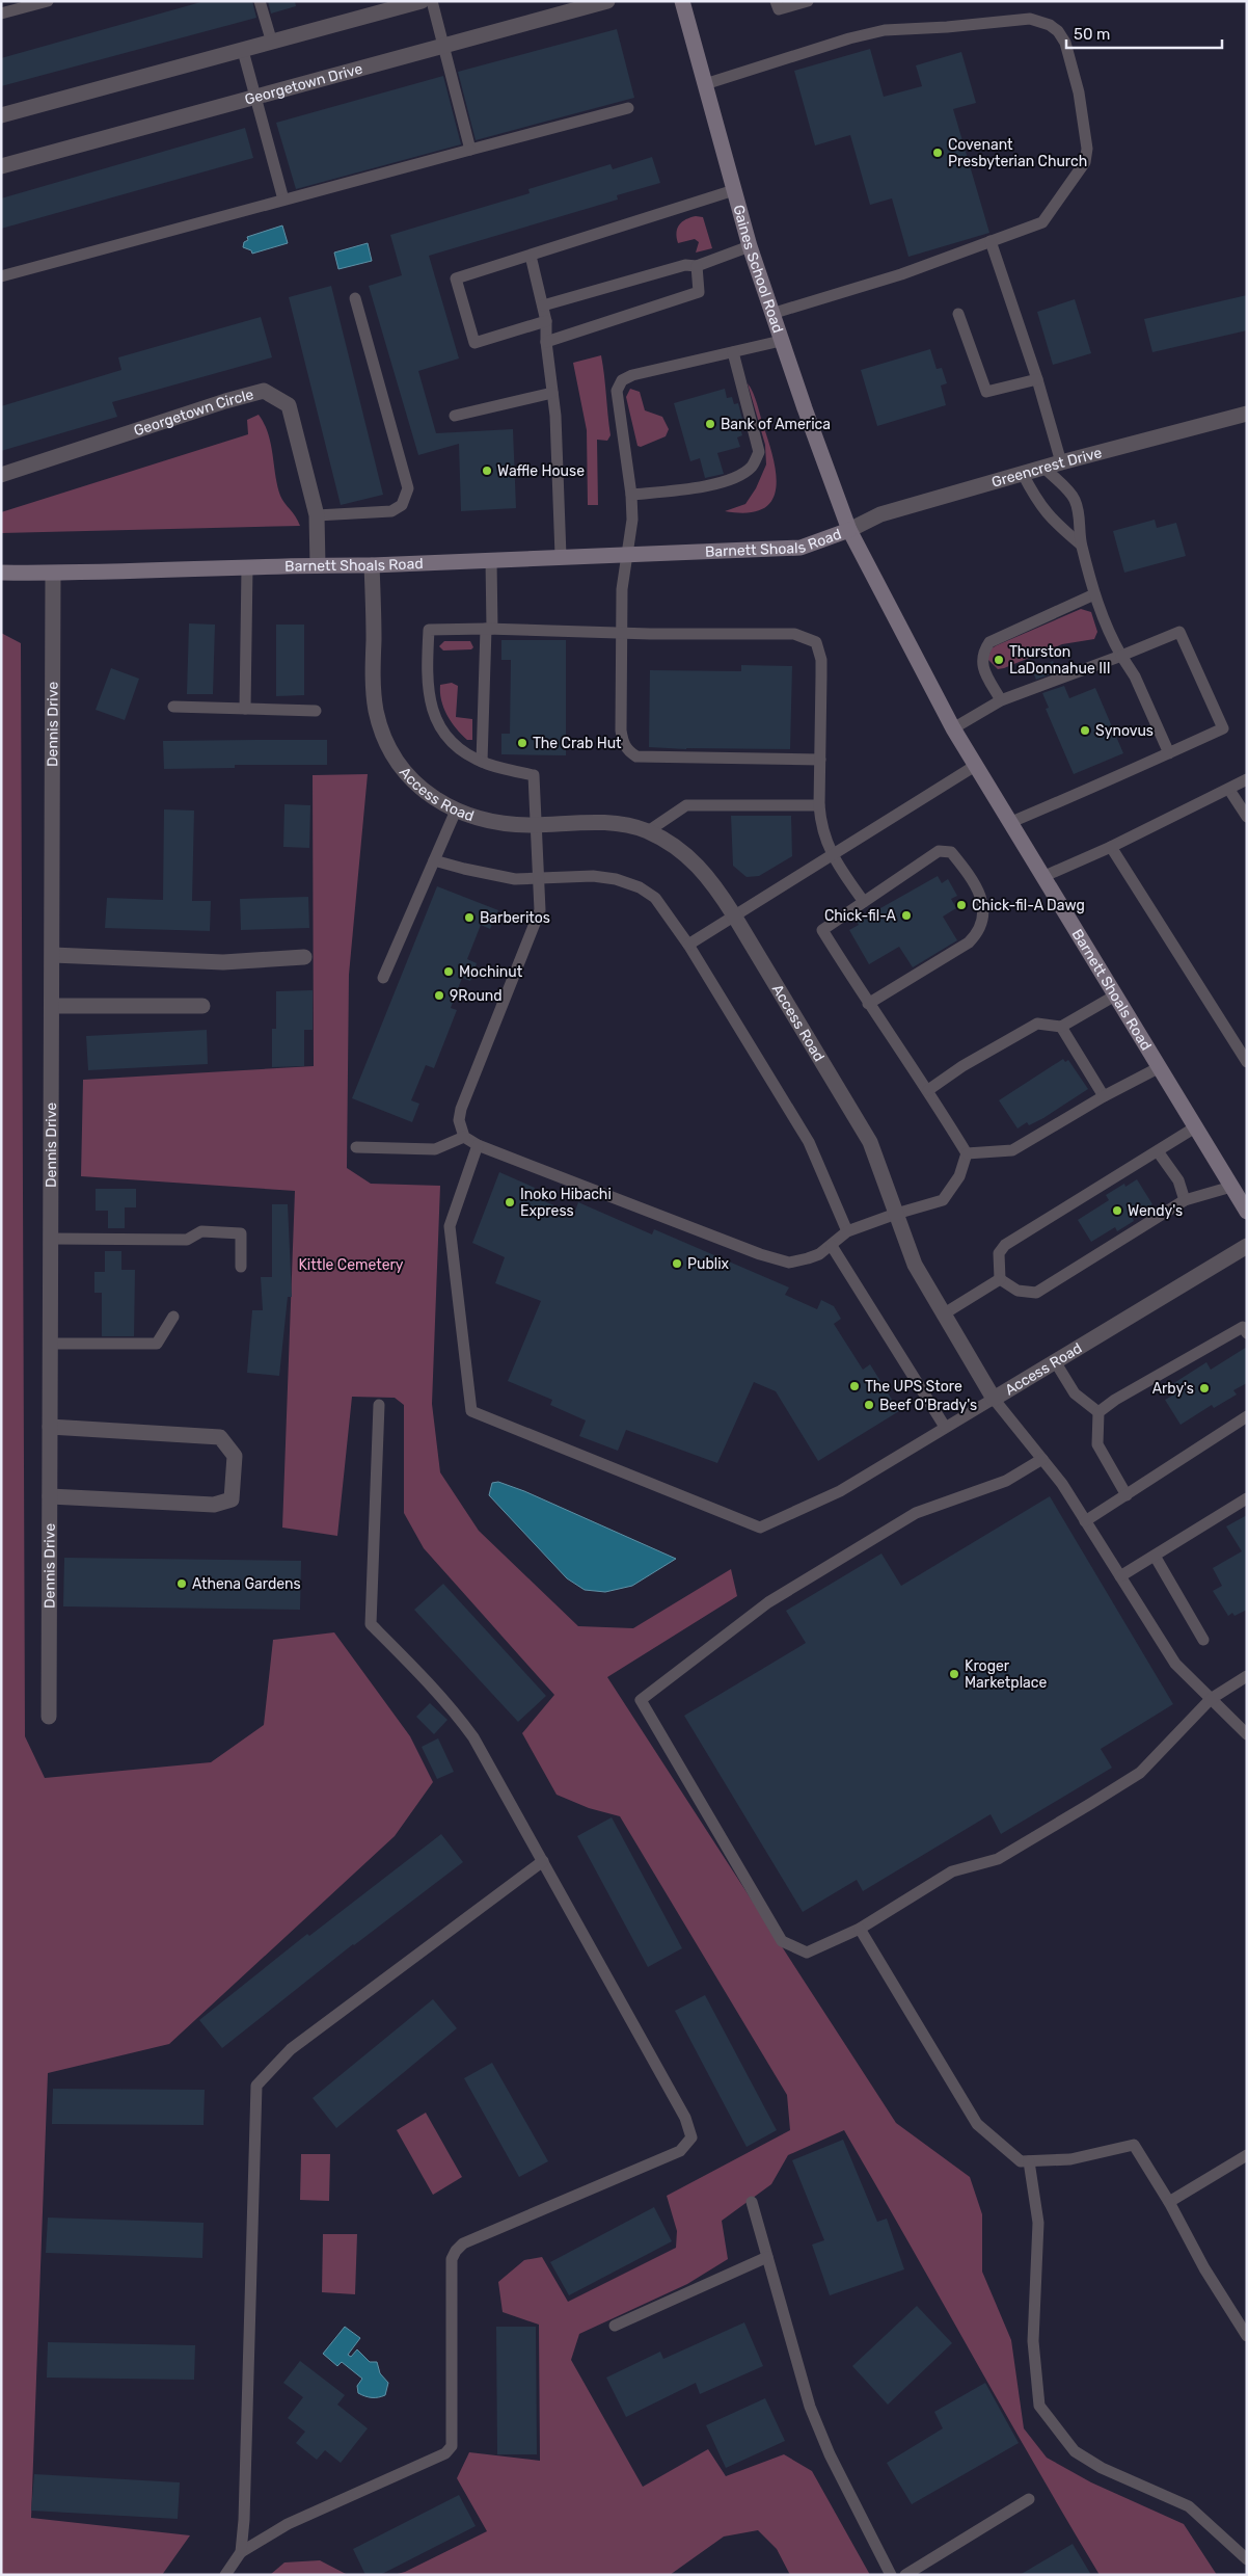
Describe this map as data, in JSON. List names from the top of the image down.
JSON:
{
  "streets": {
    "main road": ["Gaines School Road", "Barnett Shoals Road"],
    "street": [
      "Georgetown Drive",
      "Georgetown Circle",
      "Greencrest Drive",
      "Dennis Drive",
      "Access Road"
    ]
  },
  "crossings": [
    ["Gaines School Road", "Greencrest Drive"],
    ["Gaines School Road", "Barnett Shoals Road"],
    ["Georgetown Circle", "Barnett Shoals Road"],
    ["Greencrest Drive", "Barnett Shoals Road"],
    ["Barnett Shoals Road", "Dennis Drive"],
    ["Barnett Shoals Road", "Access Road"]
  ],
  "parks": ["Kittle Cemetery"],
  "places": [
    "Covenant Presbyterian Church",
    "Bank of America",
    "Waffle House",
    "Thurston LaDonnahue III",
    "Synovus",
    "The Crab Hut",
    "Chick-fil-A Dawg",
    "Chick-fil-A",
    "Barberitos",
    "Mochinut",
    "9Round",
    "Inoko Hibachi Express",
    "Wendy's",
    "Publix",
    "The UPS Store",
    "Arby's",
    "Beef O'Brady's",
    "Athena Gardens",
    "Kroger Marketplace"
  ],
  "scale_bar": "50 m"
}
